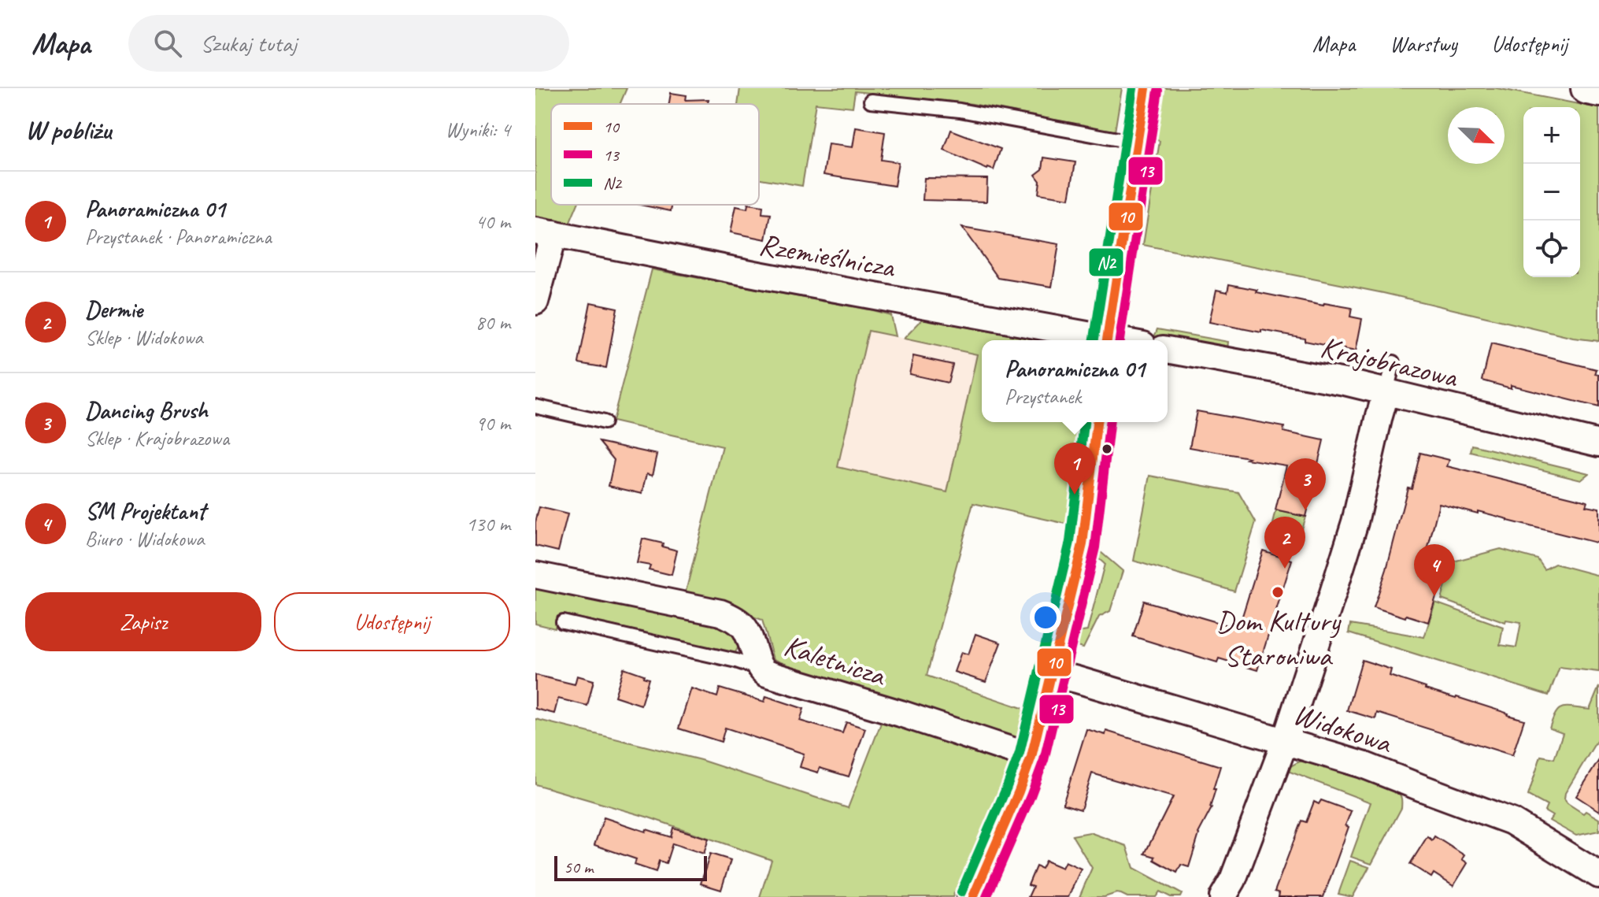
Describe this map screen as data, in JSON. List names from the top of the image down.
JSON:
{
  "streets": {
    "street": [
      "Rzemieślnicza",
      "Krajobrazowa",
      "Kaletnicza",
      "Widokowa"
    ]
  },
  "places": ["Dom Kultury Staroniwa"],
  "lines": ["transit line 10", "transit line N2", "transit line 13"],
  "legend": ["10", "13", "N2"],
  "scale_bar": "50 m",
  "north": "bottom right",
  "page": {
    "header": "Mapa",
    "search": "Szukaj tutaj",
    "nav": ["Mapa", "Warstwy", "Udostępnij"],
    "heading": ["W pobliżu", "Wyniki: 4"],
    "map_buttons": ["+", "−"],
    "list": [
      {
        "mark": "1",
        "name": "Panoramiczna 01",
        "note": "Przystanek · Panoramiczna",
        "value": "40 m"
      },
      {
        "mark": "2",
        "name": "Dermie",
        "note": "Sklep · Widokowa",
        "value": "80 m"
      },
      {
        "mark": "3",
        "name": "Dancing Brush",
        "note": "Sklep · Krajobrazowa",
        "value": "90 m"
      },
      {
        "mark": "4",
        "name": "SM Projektant",
        "note": "Biuro · Widokowa",
        "value": "130 m"
      }
    ],
    "popup": ["Panoramiczna 01", "Przystanek"],
    "pins": [
      "1",
      "3",
      "2",
      "4"
    ],
    "buttons": ["Zapisz", "Udostępnij"],
    "scale": "50 m"
  }
}
